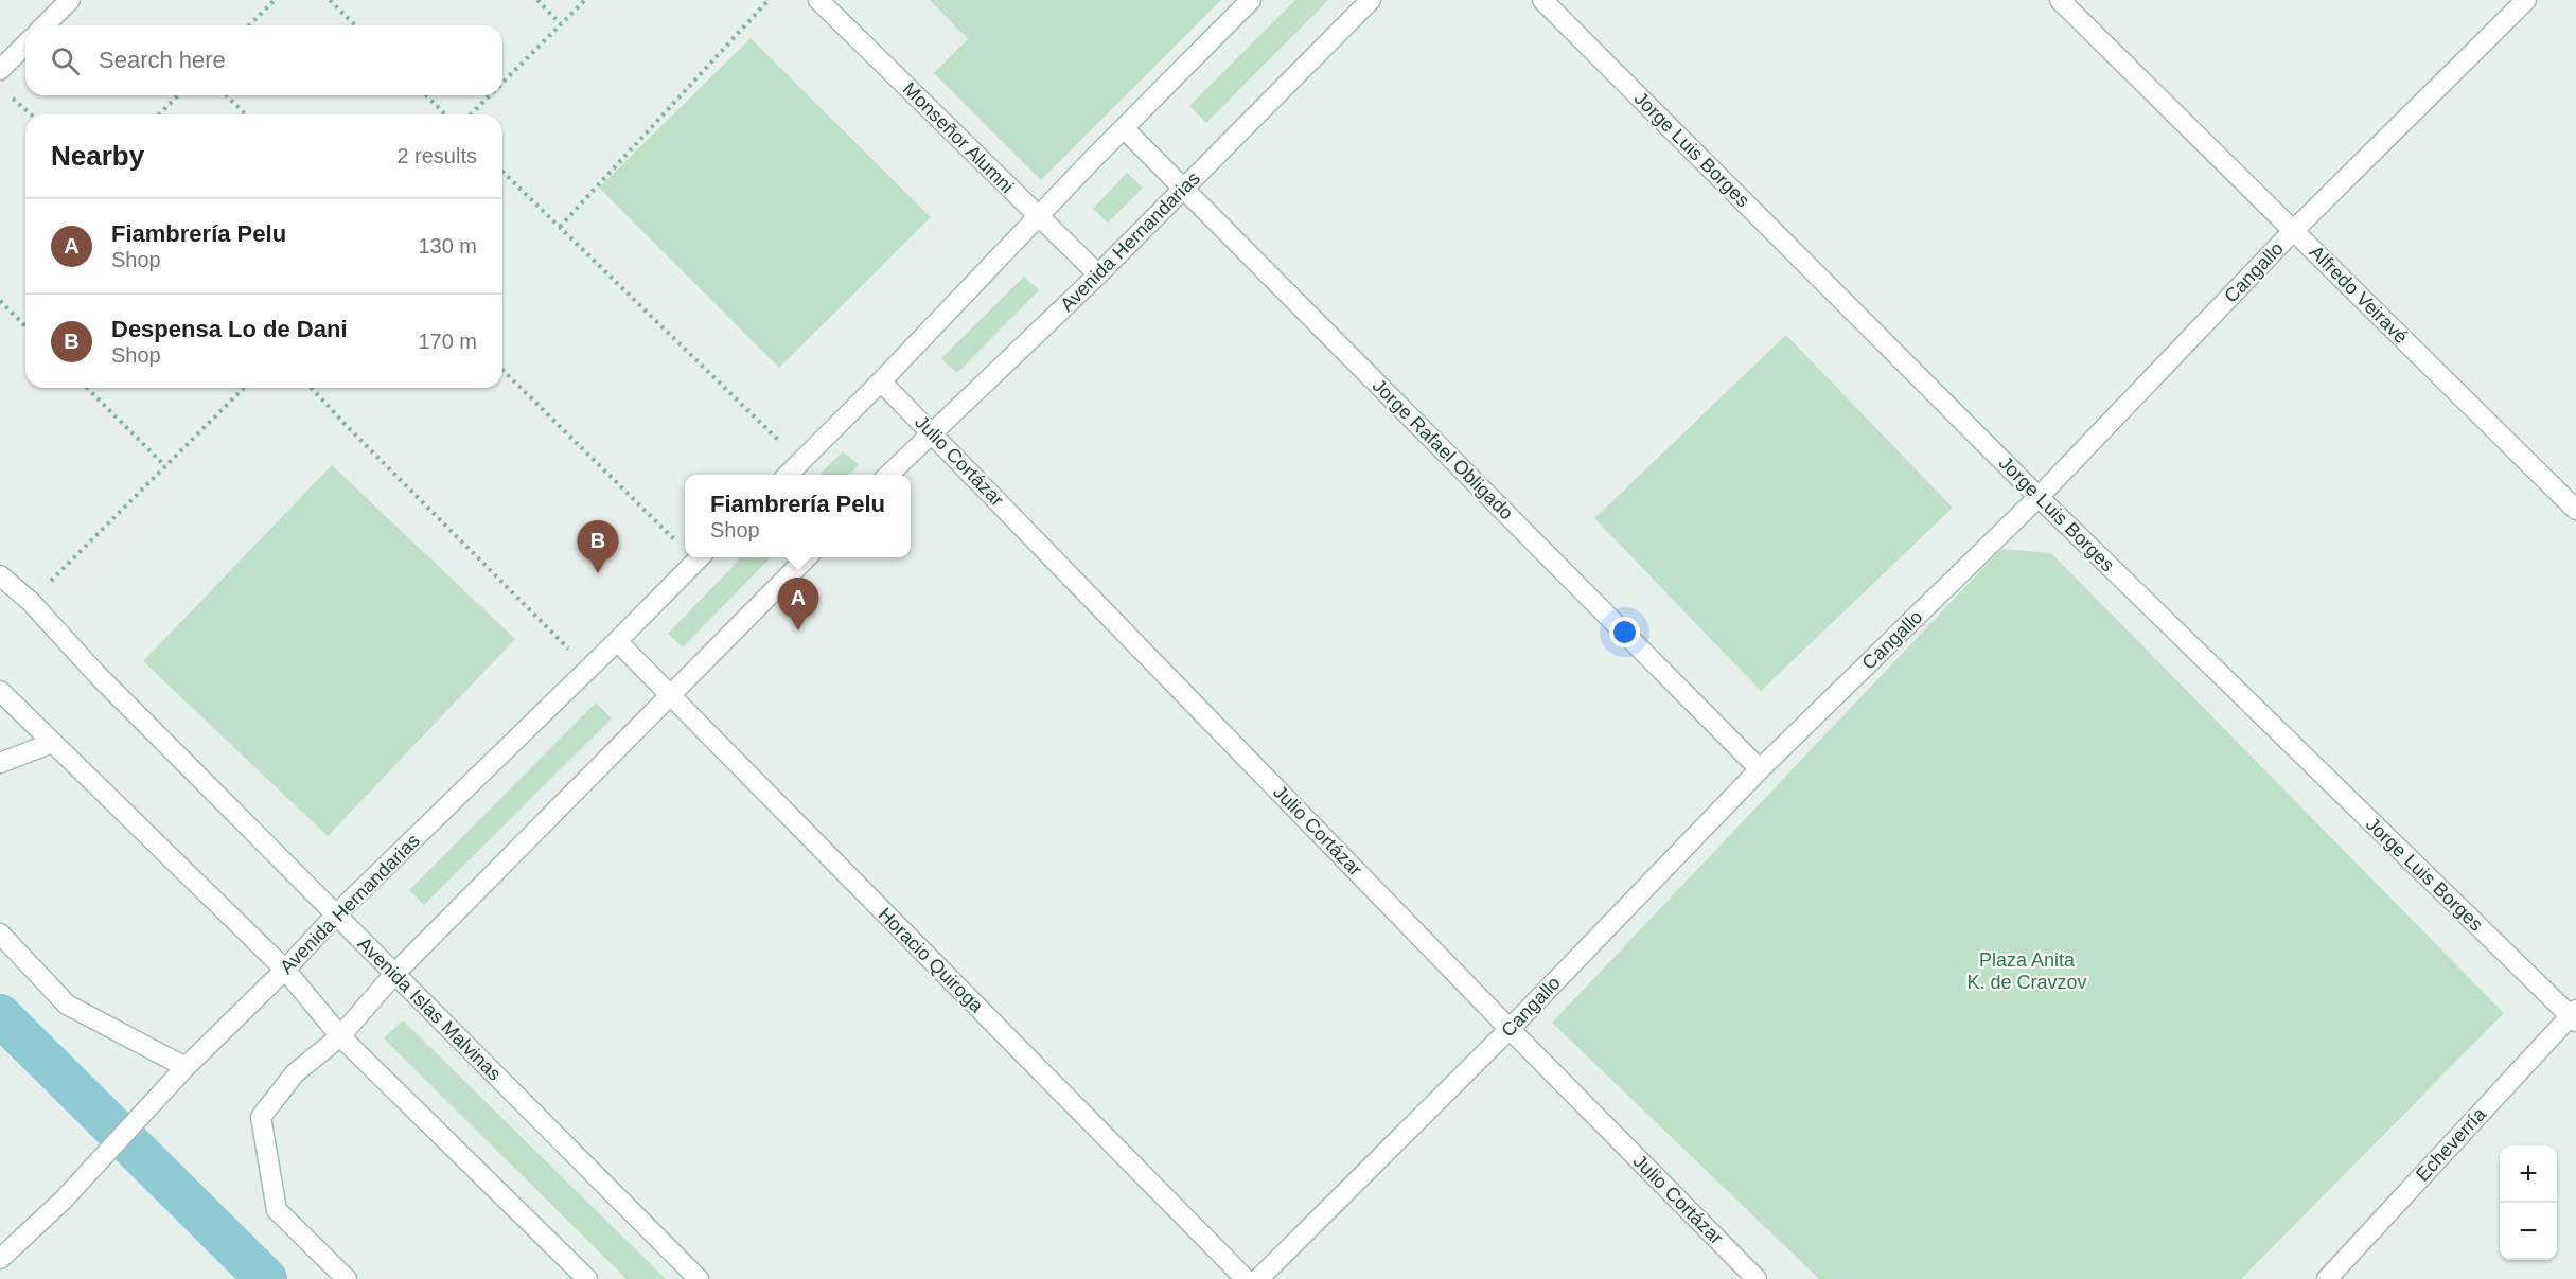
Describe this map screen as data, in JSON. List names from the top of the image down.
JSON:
{
  "streets": {
    "street": [
      "Monseñor Alumni",
      "Jorge Luis Borges",
      "Avenida Hernandarias",
      "Cangallo",
      "Alfredo Veiravé",
      "Jorge Rafael Obligado",
      "Julio Cortázar",
      "Horacio Quiroga",
      "Avenida Islas Malvinas",
      "Echeverría"
    ]
  },
  "crossings": [
    ["Monseñor Alumni", "Avenida Hernandarias"],
    ["Jorge Luis Borges", "Cangallo"],
    ["Jorge Luis Borges", "Echeverría"],
    ["Avenida Hernandarias", "Jorge Rafael Obligado"],
    ["Avenida Hernandarias", "Julio Cortázar"],
    ["Avenida Hernandarias", "Horacio Quiroga"],
    ["Avenida Hernandarias", "Avenida Islas Malvinas"],
    ["Cangallo", "Alfredo Veiravé"],
    ["Cangallo", "Jorge Rafael Obligado"],
    ["Cangallo", "Julio Cortázar"]
  ],
  "parks": ["Plaza Anita K. de Cravzov"],
  "page": {
    "search": "Search here",
    "heading": ["Nearby", "2 results"],
    "list": [
      {
        "mark": "A",
        "name": "Fiambrería Pelu",
        "note": "Shop",
        "value": "130 m"
      },
      {
        "mark": "B",
        "name": "Despensa Lo de Dani",
        "note": "Shop",
        "value": "170 m"
      }
    ],
    "popup": ["Fiambrería Pelu", "Shop"],
    "pins": ["B", "A"],
    "map_buttons": ["+", "−"]
  }
}
